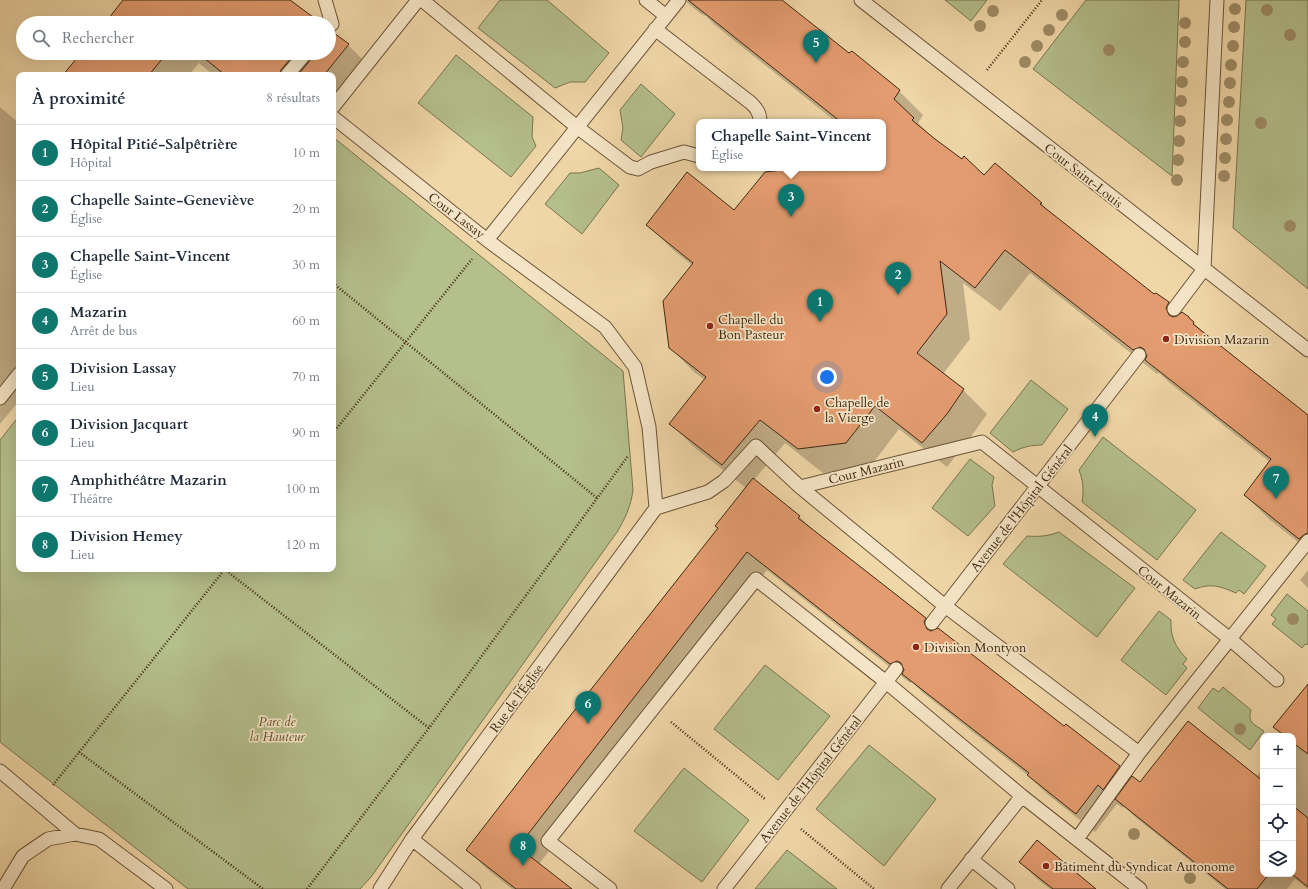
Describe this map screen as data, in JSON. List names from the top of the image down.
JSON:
{
  "streets": {
    "lane": [
      "Cour Saint-Louis",
      "Cour Lassay",
      "Cour Mazarin",
      "Avenue de l'Hôpital Général",
      "Rue de l'Église"
    ]
  },
  "crossings": [
    ["Cour Mazarin", "Avenue de l'Hôpital Général"]
  ],
  "parks": ["Parc de la Hauteur"],
  "places": [
    "Chapelle du Bon Pasteur",
    "Division Mazarin",
    "Chapelle de la Vierge",
    "Division Montyon",
    "Bâtiment du Syndicat Autonome"
  ],
  "page": {
    "search": "Rechercher",
    "pins": [
      "5",
      "3",
      "2",
      "1",
      "4",
      "7",
      "6",
      "8"
    ],
    "heading": ["À proximité", "8 résultats"],
    "popup": ["Chapelle Saint-Vincent", "Église"],
    "list": [
      {
        "mark": "1",
        "name": "Hôpital Pitié-Salpêtrière",
        "note": "Hôpital",
        "value": "10 m"
      },
      {
        "mark": "2",
        "name": "Chapelle Sainte-Geneviève",
        "note": "Église",
        "value": "20 m"
      },
      {
        "mark": "3",
        "name": "Chapelle Saint-Vincent",
        "note": "Église",
        "value": "30 m"
      },
      {
        "mark": "4",
        "name": "Mazarin",
        "note": "Arrêt de bus",
        "value": "60 m"
      },
      {
        "mark": "5",
        "name": "Division Lassay",
        "note": "Lieu",
        "value": "70 m"
      },
      {
        "mark": "6",
        "name": "Division Jacquart",
        "note": "Lieu",
        "value": "90 m"
      },
      {
        "mark": "7",
        "name": "Amphithéâtre Mazarin",
        "note": "Théâtre",
        "value": "100 m"
      },
      {
        "mark": "8",
        "name": "Division Hemey",
        "note": "Lieu",
        "value": "120 m"
      }
    ],
    "map_buttons": ["+", "−"]
  }
}
